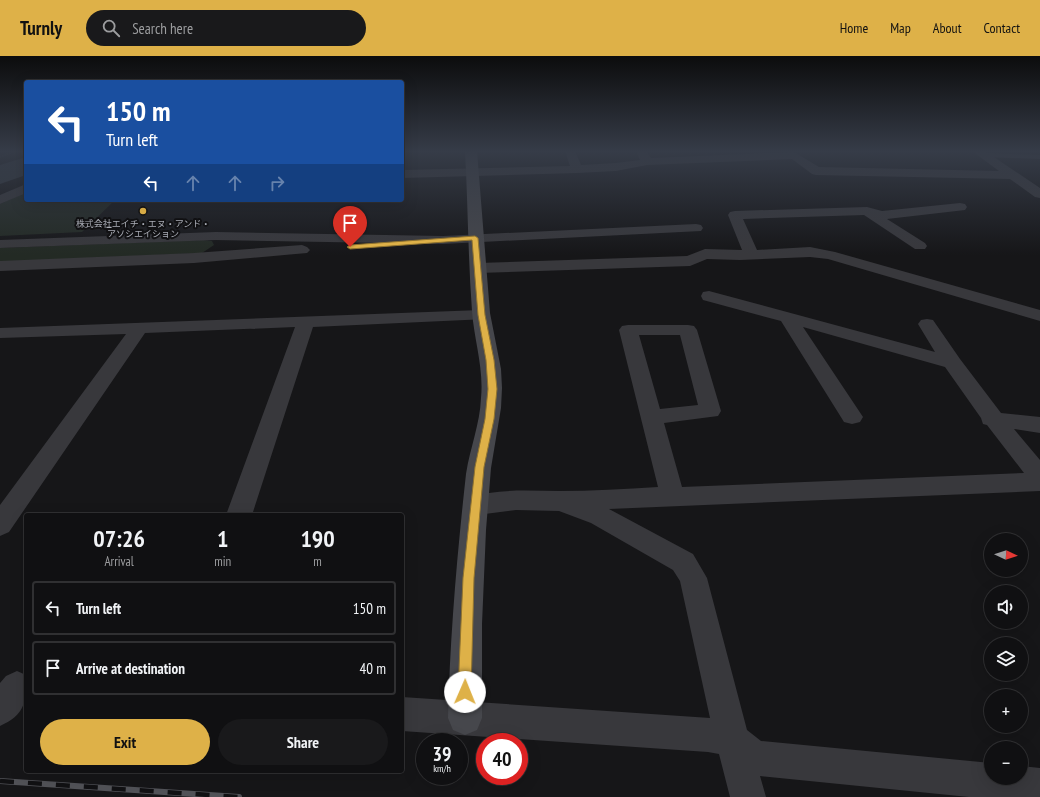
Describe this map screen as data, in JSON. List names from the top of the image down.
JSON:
{
  "places": ["株式会社エイチ・エヌ・アンド・ アソシエイション"],
  "north": "right",
  "page": {
    "header": "Turnly",
    "search": "Search here",
    "nav": [
      "Home",
      "Map",
      "About",
      "Contact"
    ],
    "turn": ["150 m", "Turn left"],
    "eta": [
      "07:26",
      "Arrival",
      "1",
      "min",
      "190",
      "m"
    ],
    "map_buttons": ["+", "−"],
    "list": [
      {
        "name": "Turn left",
        "value": "150 m"
      },
      {
        "name": "Arrive at destination",
        "value": "40 m"
      }
    ],
    "buttons": ["Exit", "Share"],
    "speed": "39 km/h",
    "limit": "40"
  }
}
